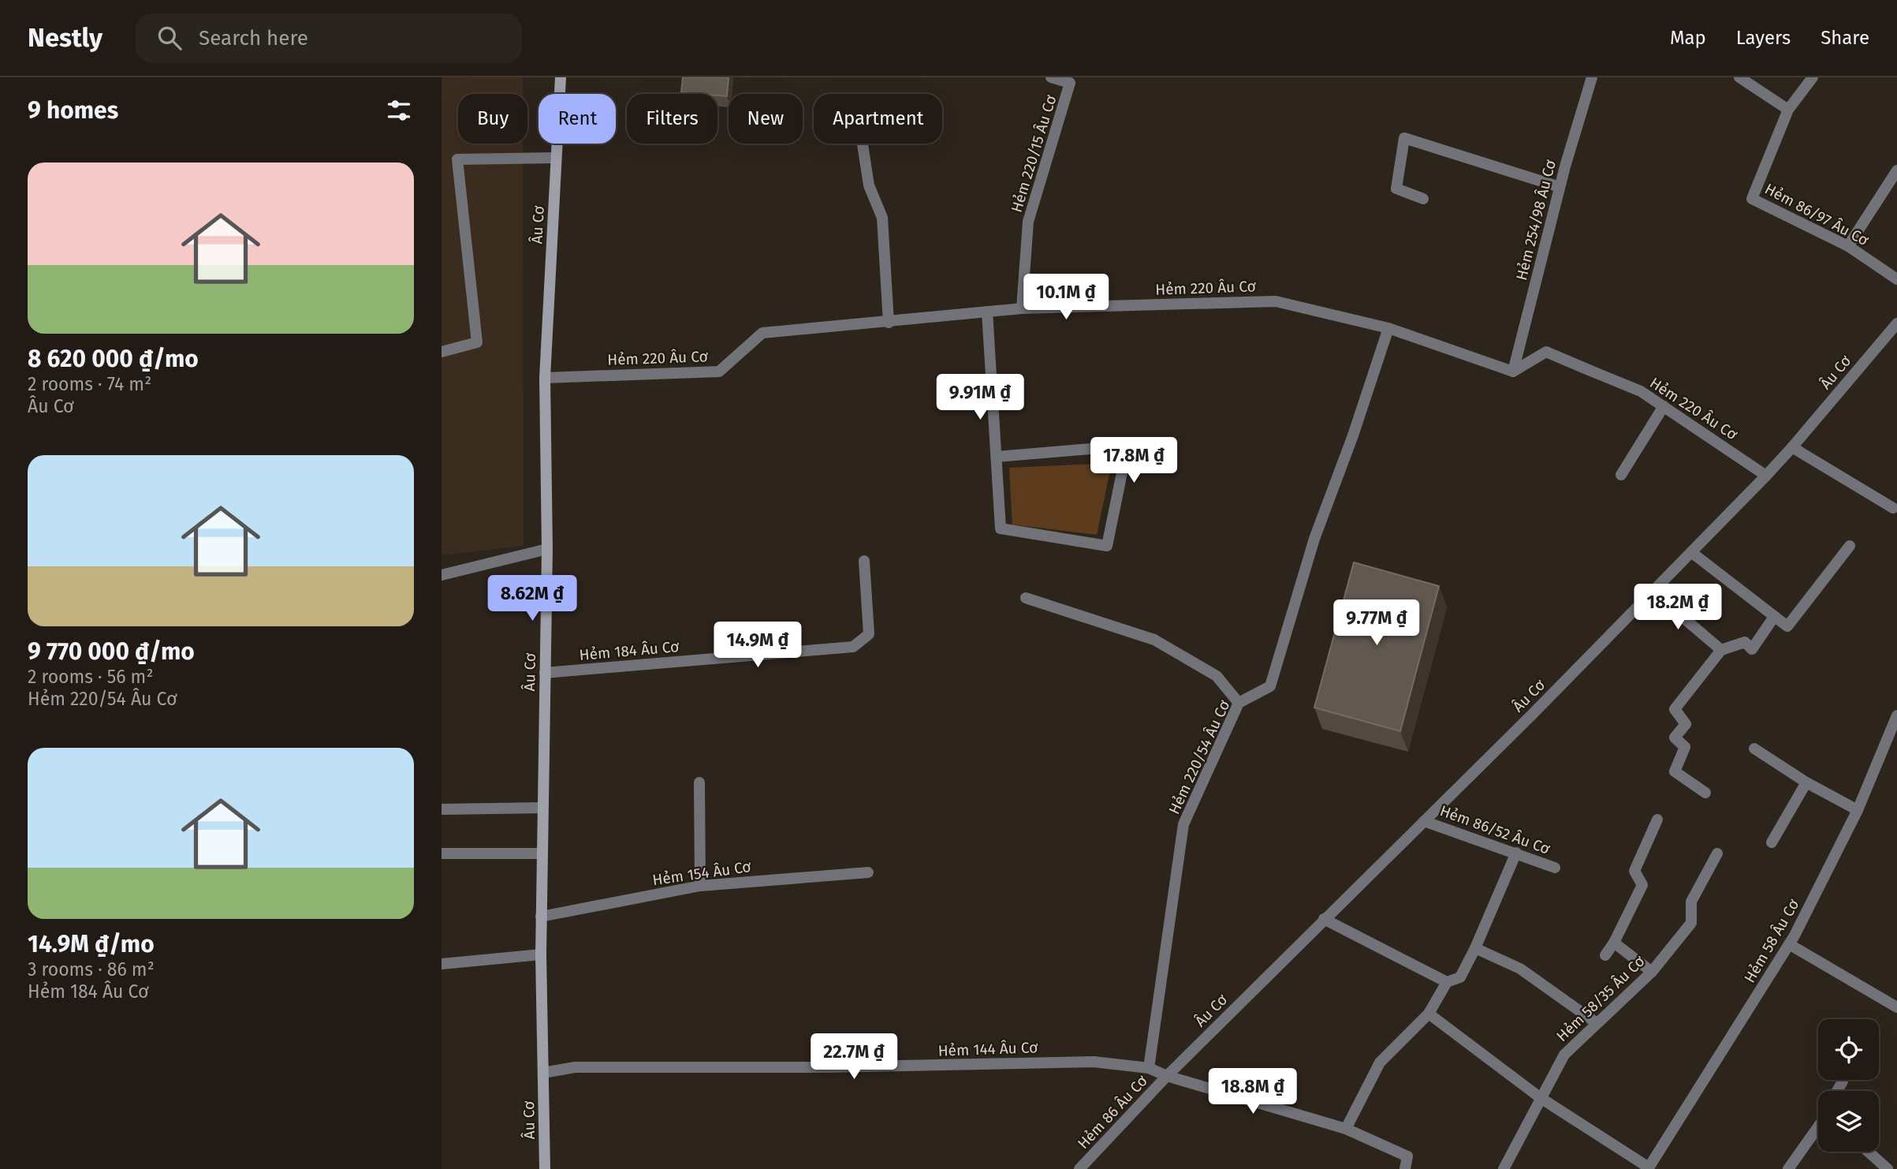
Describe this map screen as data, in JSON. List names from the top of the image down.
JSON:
{
  "streets": {
    "main road": ["Âu Cơ"],
    "street": [
      "Hẻm 220/15 Âu Cơ",
      "Hẻm 86/97 Âu Cơ",
      "Hẻm 254/98 Âu Cơ",
      "Hẻm 220 Âu Cơ",
      "Hẻm 184 Âu Cơ",
      "Hẻm 220/54 Âu Cơ",
      "Hẻm 86/52 Âu Cơ",
      "Hẻm 154 Âu Cơ",
      "Hẻm 58 Âu Cơ",
      "Hẻm 58/35 Âu Cơ",
      "Hẻm 144 Âu Cơ",
      "Hẻm 86 Âu Cơ"
    ]
  },
  "crossings": [
    ["Hẻm 220/15 Âu Cơ", "Hẻm 220 Âu Cơ"],
    ["Hẻm 254/98 Âu Cơ", "Hẻm 220 Âu Cơ"],
    ["Âu Cơ", "Hẻm 220 Âu Cơ"],
    ["Âu Cơ", "Hẻm 184 Âu Cơ"],
    ["Âu Cơ", "Hẻm 86/52 Âu Cơ"],
    ["Âu Cơ", "Hẻm 154 Âu Cơ"],
    ["Âu Cơ", "Hẻm 144 Âu Cơ"],
    ["Âu Cơ", "Hẻm 86 Âu Cơ"],
    ["Hẻm 220 Âu Cơ", "Hẻm 220/54 Âu Cơ"],
    ["Hẻm 220/54 Âu Cơ", "Hẻm 144 Âu Cơ"],
    ["Hẻm 144 Âu Cơ", "Hẻm 86 Âu Cơ"]
  ],
  "page": {
    "header": "Nestly",
    "search": "Search here",
    "nav": ["Map", "Layers", "Share"],
    "heading": "9 homes",
    "chip": [
      "Buy",
      "Rent",
      "Filters",
      "New",
      "Apartment"
    ],
    "list": [
      {
        "name": "8 620 000 ₫/mo",
        "note": "2 rooms · 74 m² · Âu Cơ"
      },
      {
        "name": "9 770 000 ₫/mo",
        "note": "2 rooms · 56 m² · Hẻm 220/54 Âu Cơ"
      },
      {
        "name": "14.9M ₫/mo",
        "note": "3 rooms · 86 m² · Hẻm 184 Âu Cơ"
      }
    ],
    "price": [
      "10.1M ₫",
      "9.91M ₫",
      "17.8M ₫",
      "8.62M ₫",
      "18.2M ₫",
      "9.77M ₫",
      "14.9M ₫",
      "22.7M ₫",
      "18.8M ₫"
    ]
  }
}
